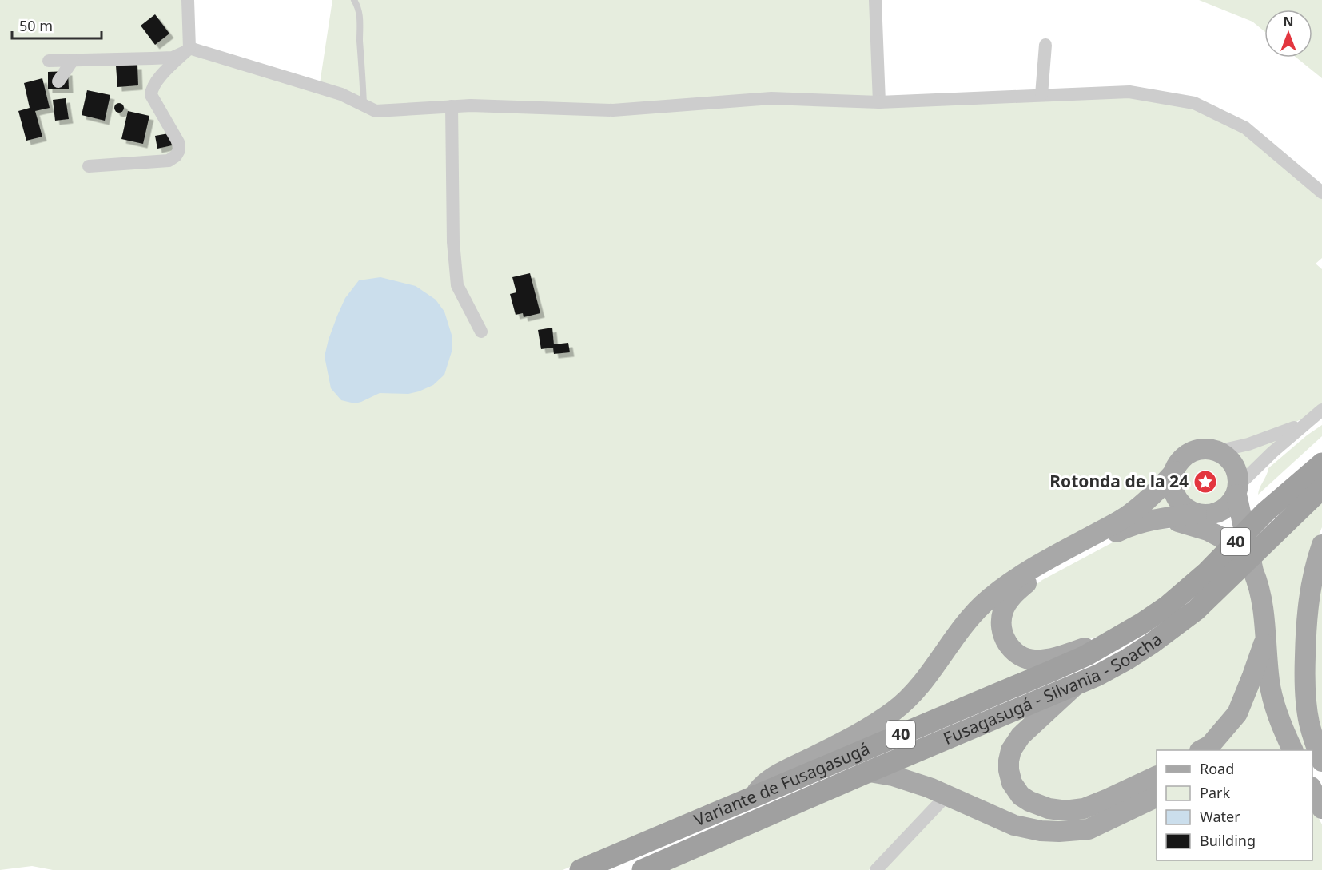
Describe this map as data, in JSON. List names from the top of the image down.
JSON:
{
  "streets": {
    "highway": ["40", "Fusagasugá - Silvania - Soacha", "Variante de Fusagasugá"]
  },
  "crossings": [
    ["40", "Fusagasugá - Silvania - Soacha"],
    ["40", "Variante de Fusagasugá"],
    ["Fusagasugá - Silvania - Soacha", "Variante de Fusagasugá"]
  ],
  "places": {
    "place": ["Rotonda de la 24"]
  },
  "legend": [
    "Road",
    "Park",
    "Water",
    "Building"
  ],
  "scale_bar": "50 m",
  "north": "top"
}
